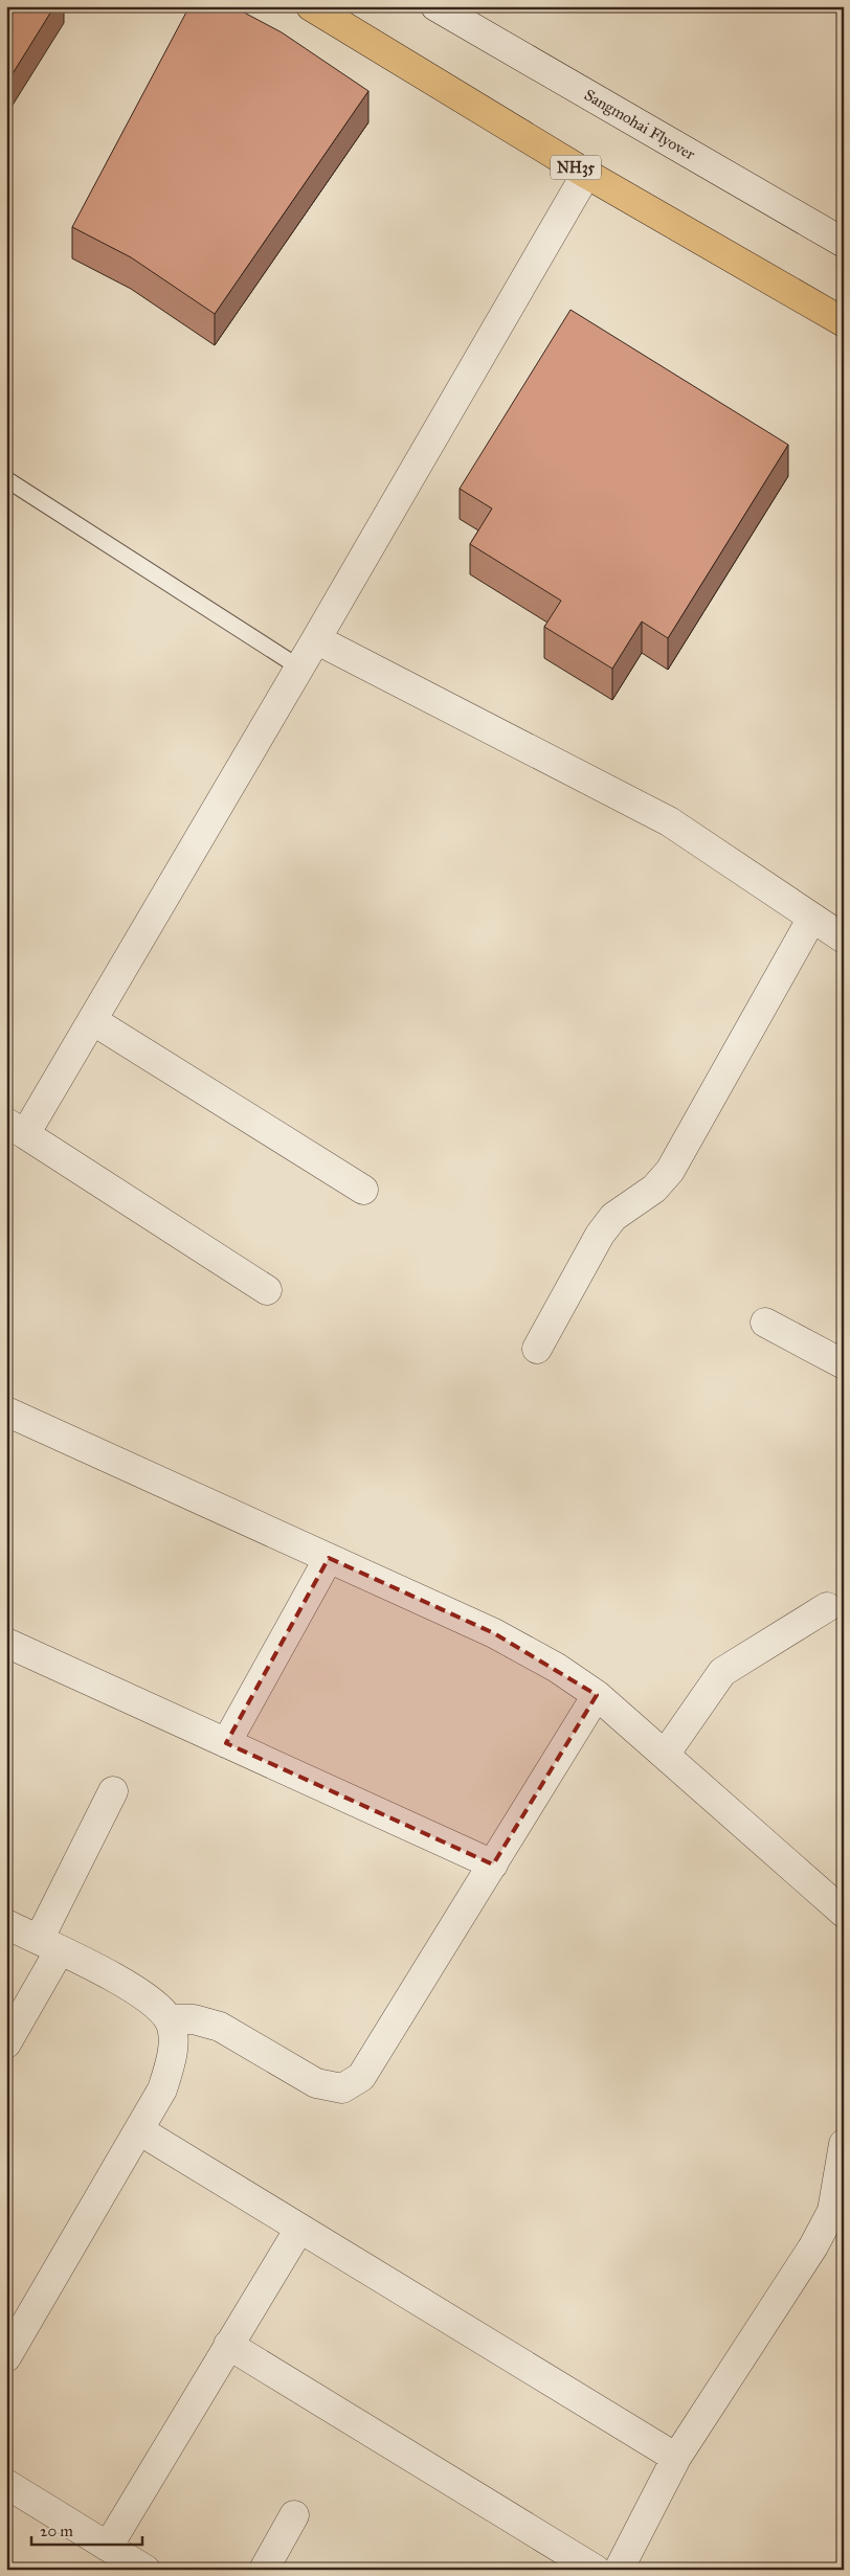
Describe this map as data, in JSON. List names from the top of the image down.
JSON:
{
  "streets": {
    "highway": ["NH35"],
    "street": ["Sangmohai Flyover"]
  },
  "scale_bar": "20 m"
}
